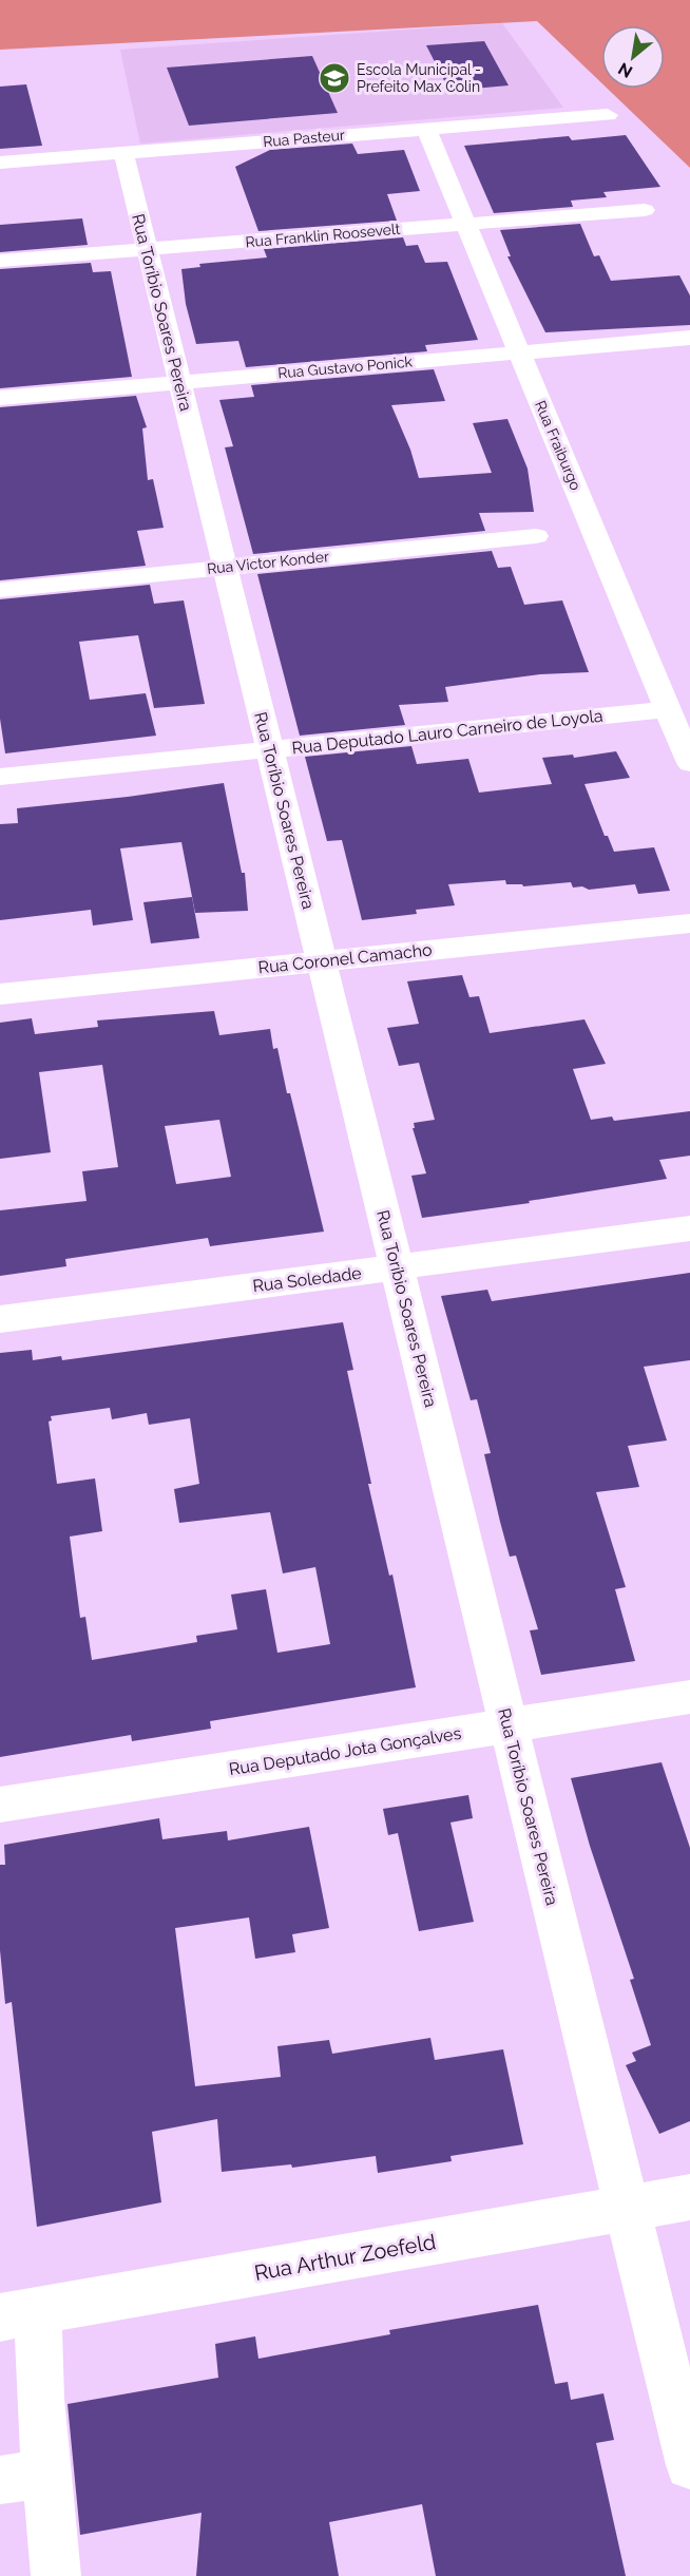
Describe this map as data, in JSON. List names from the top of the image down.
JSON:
{
  "streets": {
    "street": [
      "Rua Pasteur",
      "Rua Franklin Roosevelt",
      "Rua Toríbio Soares Pereira",
      "Rua Gustavo Ponick",
      "Rua Fraiburgo",
      "Rua Victor Konder",
      "Rua Deputado Lauro Carneiro de Loyola",
      "Rua Coronel Camacho",
      "Rua Soledade",
      "Rua Deputado Jota Gonçalves",
      "Rua Arthur Zoefeld"
    ]
  },
  "crossings": [
    ["Rua Pasteur", "Rua Toríbio Soares Pereira"],
    ["Rua Pasteur", "Rua Fraiburgo"],
    ["Rua Franklin Roosevelt", "Rua Toríbio Soares Pereira"],
    ["Rua Franklin Roosevelt", "Rua Fraiburgo"],
    ["Rua Toríbio Soares Pereira", "Rua Gustavo Ponick"],
    ["Rua Toríbio Soares Pereira", "Rua Victor Konder"],
    ["Rua Toríbio Soares Pereira", "Rua Deputado Lauro Carneiro de Loyola"],
    ["Rua Toríbio Soares Pereira", "Rua Coronel Camacho"],
    ["Rua Toríbio Soares Pereira", "Rua Soledade"],
    ["Rua Toríbio Soares Pereira", "Rua Deputado Jota Gonçalves"],
    ["Rua Toríbio Soares Pereira", "Rua Arthur Zoefeld"],
    ["Rua Gustavo Ponick", "Rua Fraiburgo"],
    ["Rua Fraiburgo", "Rua Deputado Lauro Carneiro de Loyola"]
  ],
  "places": {
    "school or university": ["Escola Municipal - Prefeito Max Colin"]
  },
  "north": "bottom left"
}
